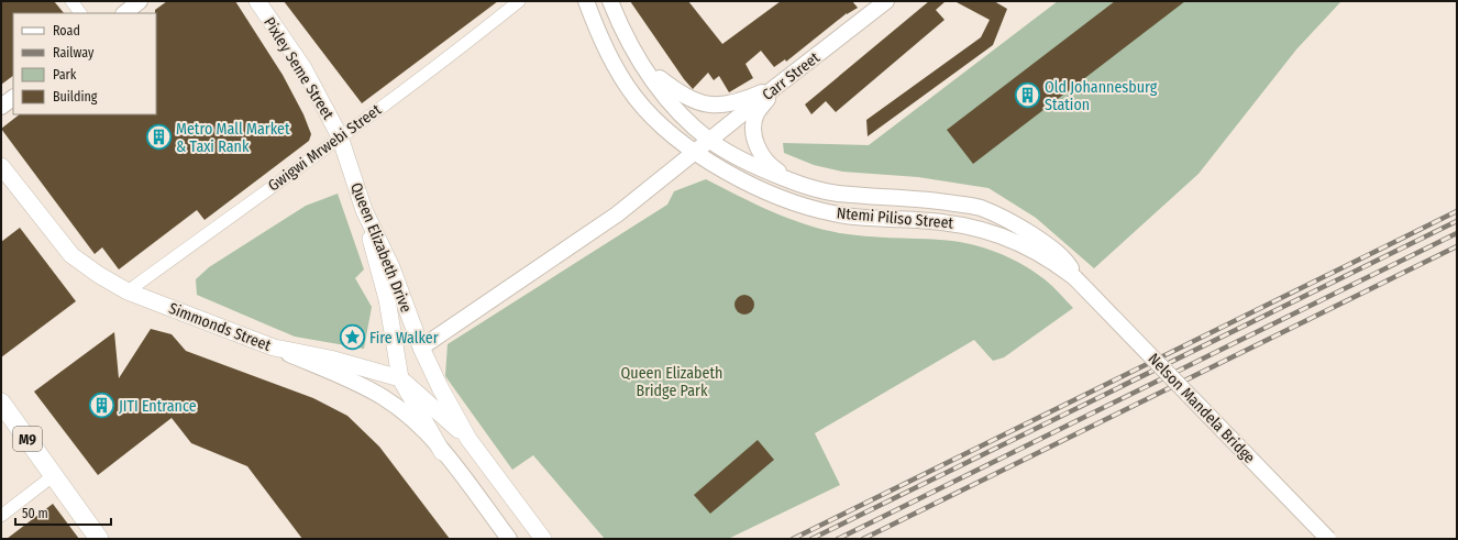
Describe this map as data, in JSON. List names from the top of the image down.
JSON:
{
  "streets": {
    "main road": [
      "Pixley Seme Street",
      "Queen Elizabeth Drive",
      "Simmonds Street",
      "M9"
    ],
    "street": [
      "Carr Street",
      "Gwigwi Mrwebi Street",
      "Ntemi Piliso Street",
      "Nelson Mandela Bridge"
    ]
  },
  "crossings": [
    ["Pixley Seme Street", "Gwigwi Mrwebi Street"],
    ["Pixley Seme Street", "Queen Elizabeth Drive"],
    ["Carr Street", "Ntemi Piliso Street"],
    ["Carr Street", "Queen Elizabeth Drive"],
    ["Gwigwi Mrwebi Street", "Queen Elizabeth Drive"],
    ["Gwigwi Mrwebi Street", "Simmonds Street"],
    ["Ntemi Piliso Street", "Nelson Mandela Bridge"],
    ["Queen Elizabeth Drive", "Simmonds Street"]
  ],
  "parks": ["Queen Elizabeth Bridge Park"],
  "places": {
    "building": ["Old Johannesburg Station", "Metro Mall Market & Taxi Rank", "JITI Entrance"],
    "place": ["Fire Walker"]
  },
  "legend": [
    "Road",
    "Railway",
    "Park",
    "Building"
  ],
  "scale_bar": "50 m"
}
